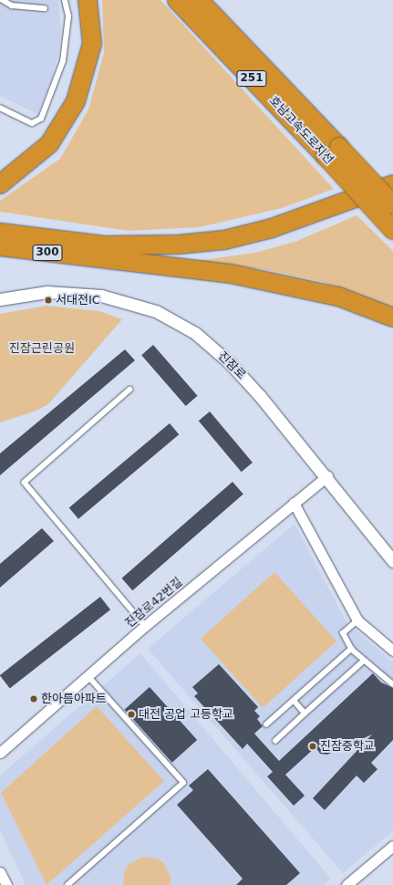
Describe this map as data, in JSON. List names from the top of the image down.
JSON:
{
  "streets": {
    "highway": ["251", "호남고속도로지선", "300"],
    "street": ["진잠로", "진잠로42번길"]
  },
  "crossings": [
    ["진잠로", "진잠로42번길"]
  ],
  "parks": ["진잠근린공원"],
  "places": [
    "서대전IC",
    "한아름아파트",
    "대전 공업 고등학교",
    "진잠중학교"
  ]
}
